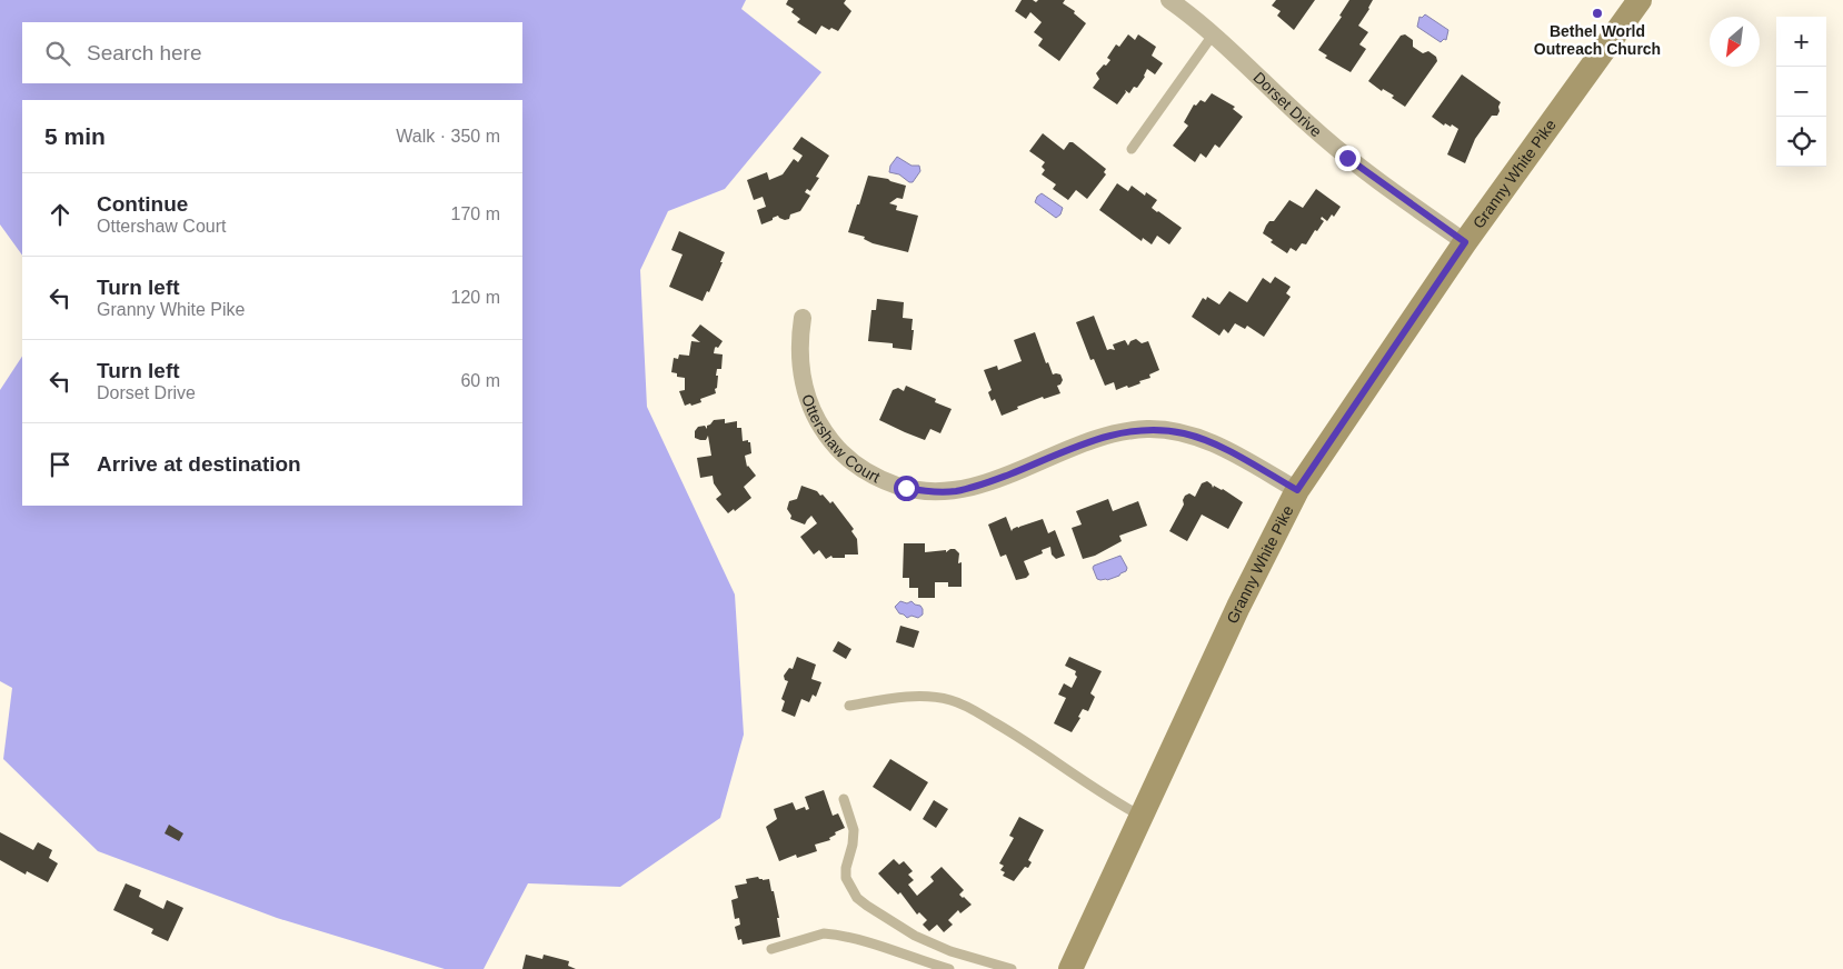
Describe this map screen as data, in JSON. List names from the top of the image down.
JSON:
{
  "streets": {
    "main road": ["Granny White Pike"],
    "street": ["Dorset Drive", "Ottershaw Court"]
  },
  "crossings": [
    ["Dorset Drive", "Granny White Pike"],
    ["Granny White Pike", "Ottershaw Court"]
  ],
  "places": ["Bethel World Outreach Church"],
  "north": "bottom left",
  "page": {
    "map_buttons": ["+", "−"],
    "search": "Search here",
    "heading": ["5 min", "Walk · 350 m"],
    "list": [
      ["Continue", "Ottershaw Court", "170 m"],
      ["Turn left", "Granny White Pike", "120 m"],
      ["Turn left", "Dorset Drive", "60 m"],
      "Arrive at destination"
    ]
  }
}
